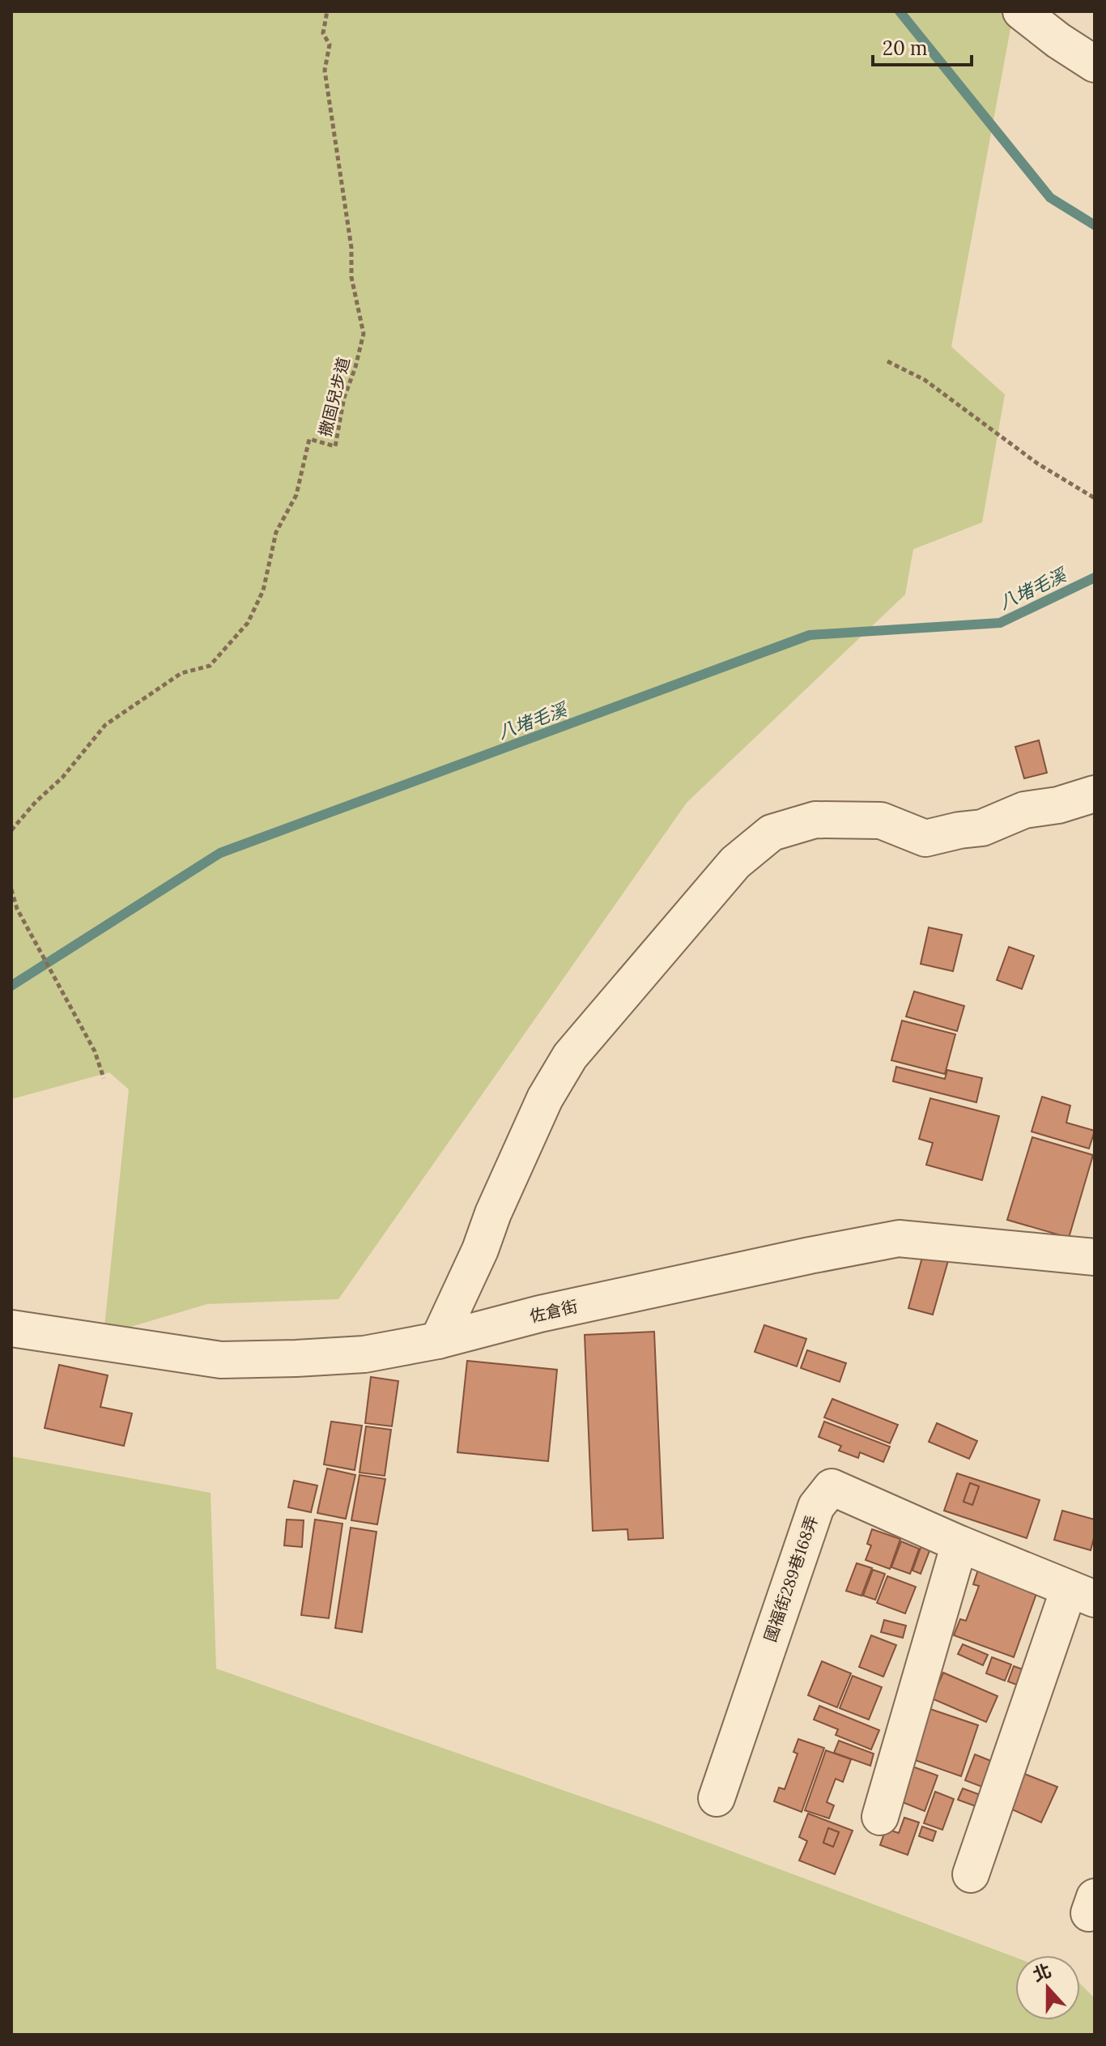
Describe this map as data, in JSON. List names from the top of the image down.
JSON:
{
  "streets": {
    "street": ["佐倉街", "國福街289巷168弄"],
    "path": ["撒固兒步道"]
  },
  "water": ["八堵毛溪"],
  "scale_bar": "20 m",
  "north": "top"
}
